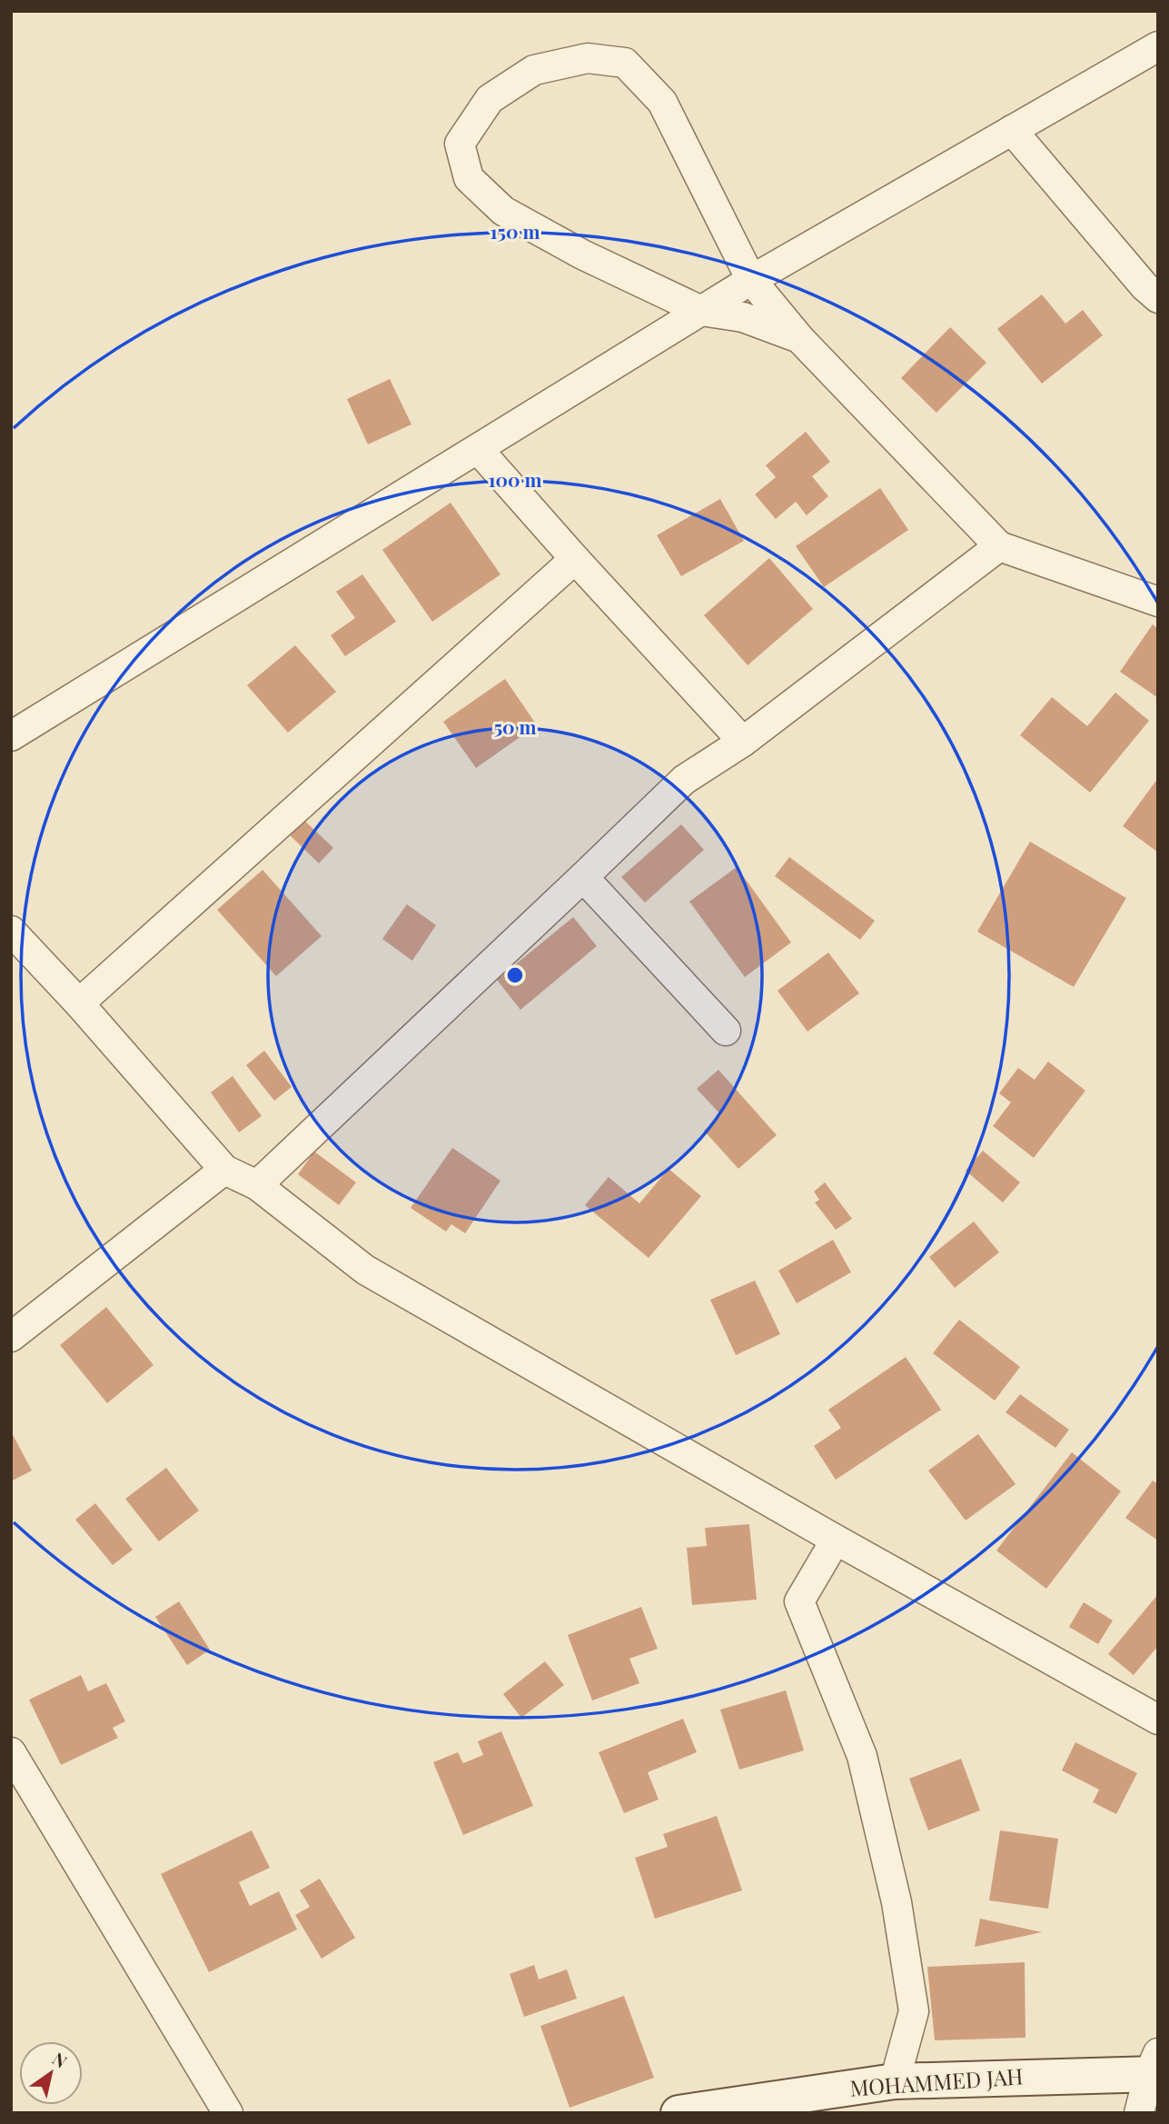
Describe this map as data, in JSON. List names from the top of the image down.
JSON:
{
  "streets": {
    "street": ["MOHAMMED JAH"]
  },
  "north": "top right",
  "rings": ["150 m", "100 m", "50 m"]
}
